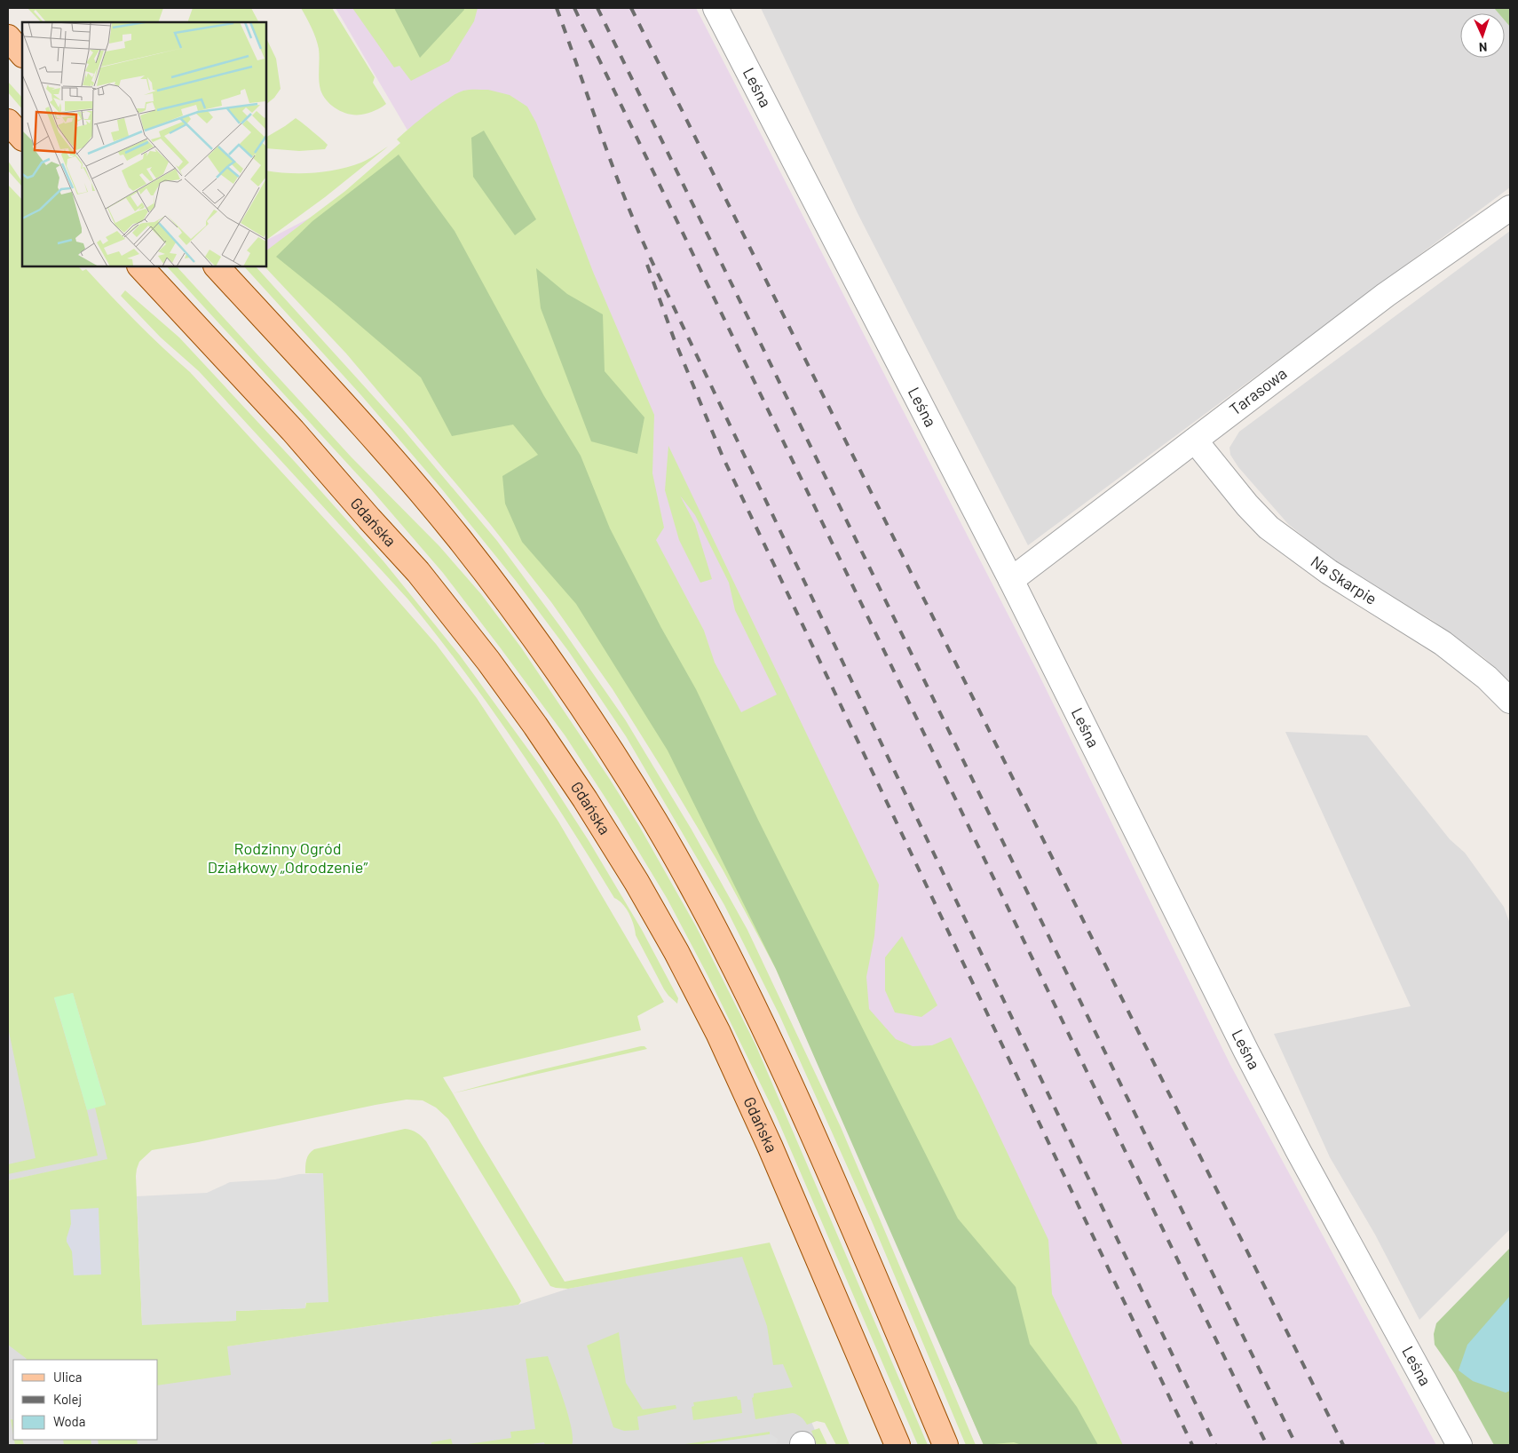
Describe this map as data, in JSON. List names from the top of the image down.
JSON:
{
  "streets": {
    "main road": ["Gdańska"],
    "street": ["Leśna", "Tarasowa", "Na Skarpie"]
  },
  "crossings": [
    ["Leśna", "Tarasowa"],
    ["Tarasowa", "Na Skarpie"]
  ],
  "parks": ["Rodzinny Ogród Działkowy „Odrodzenie”"],
  "legend": ["Ulica", "Kolej", "Woda"],
  "north": "bottom"
}
